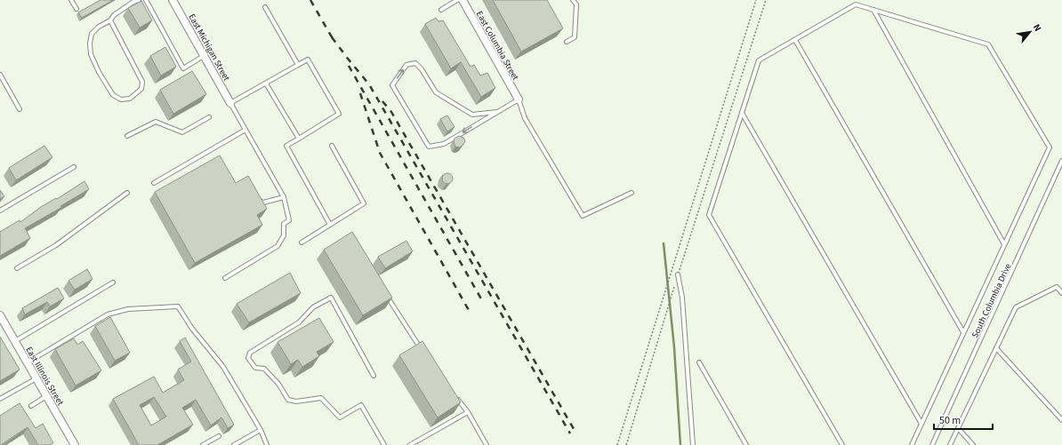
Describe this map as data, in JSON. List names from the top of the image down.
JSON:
{
  "streets": {
    "street": ["East Columbia Street", "East Michigan Street", "East Illinois Street"],
    "lane": ["South Columbia Drive"]
  },
  "scale_bar": "50 m",
  "north": "top right"
}
